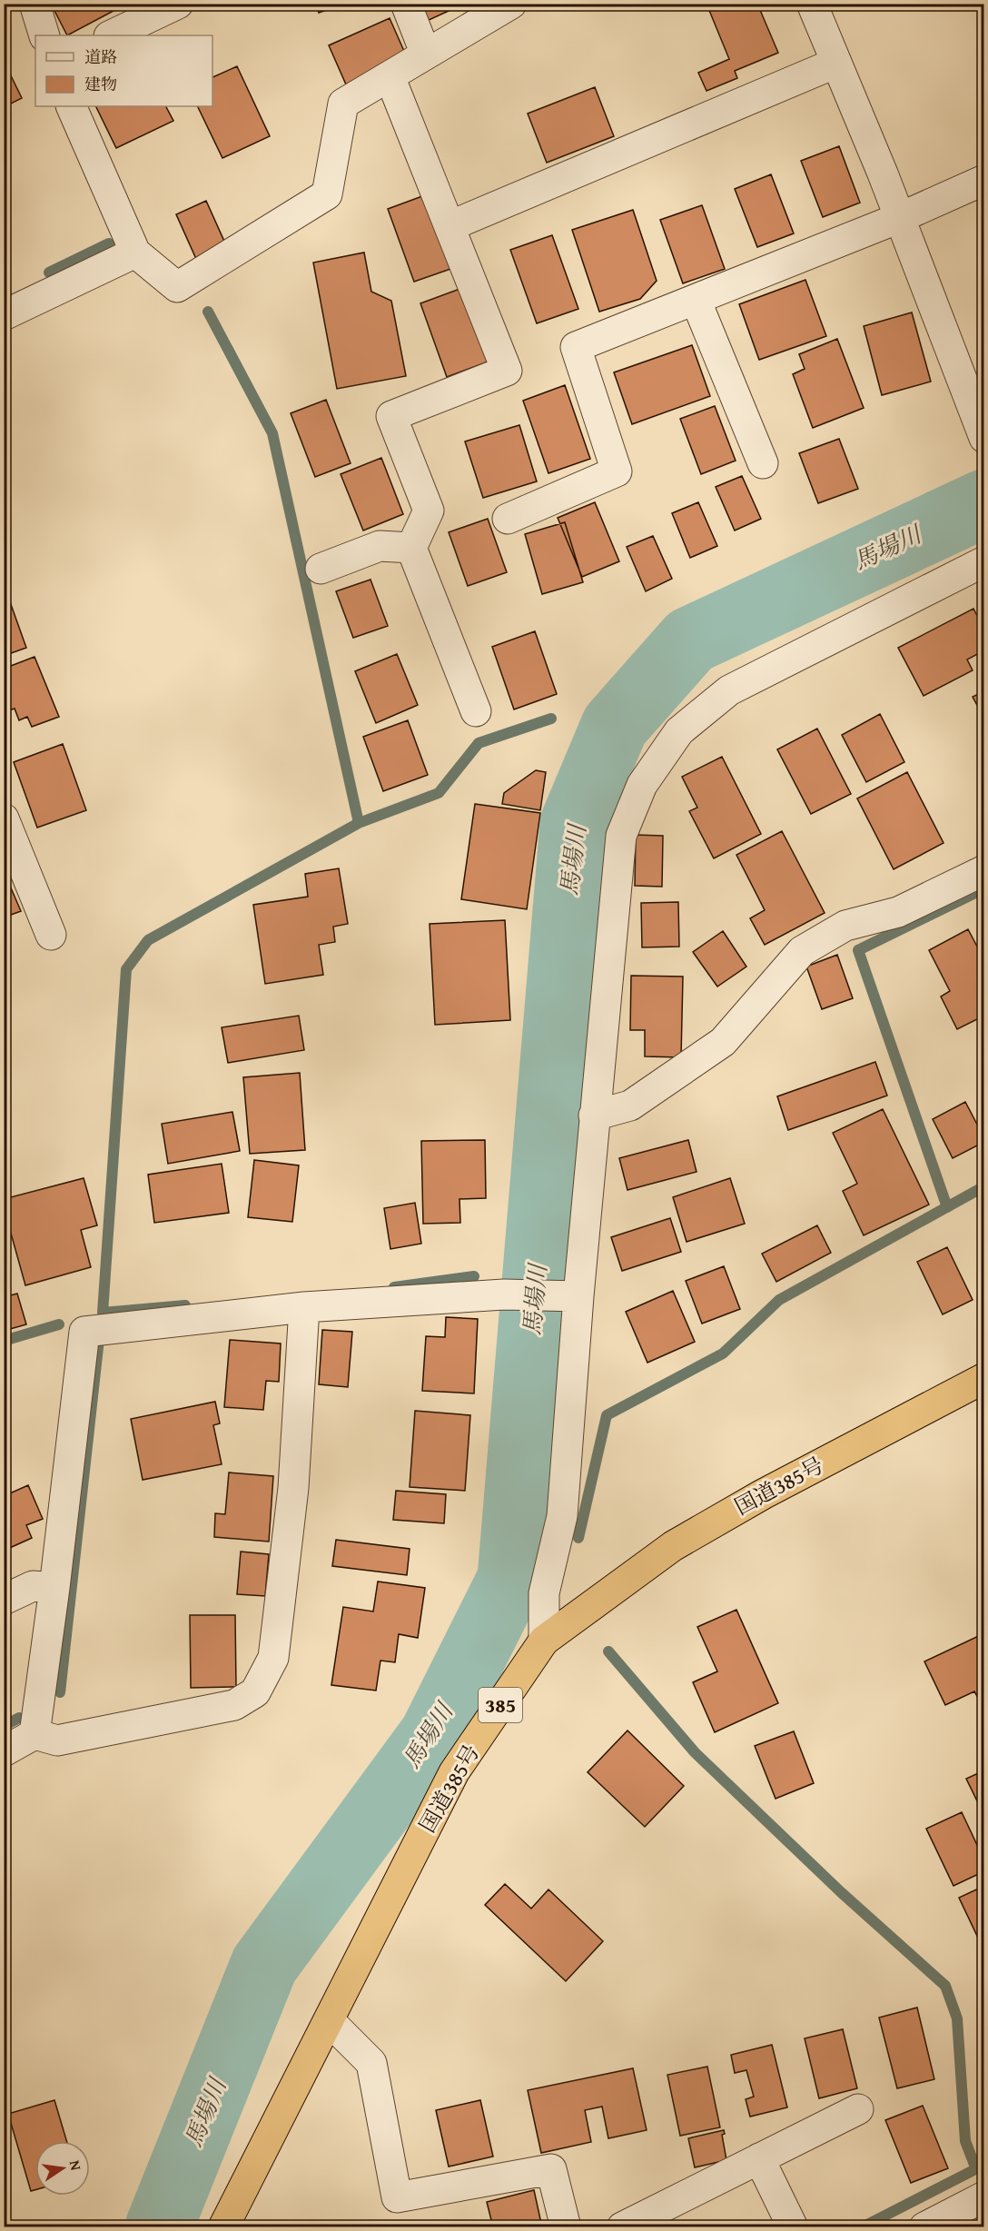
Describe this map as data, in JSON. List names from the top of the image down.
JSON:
{
  "streets": {
    "highway": ["国道385号", "385"]
  },
  "water": ["馬場川"],
  "legend": ["道路", "建物"],
  "north": "right"
}
